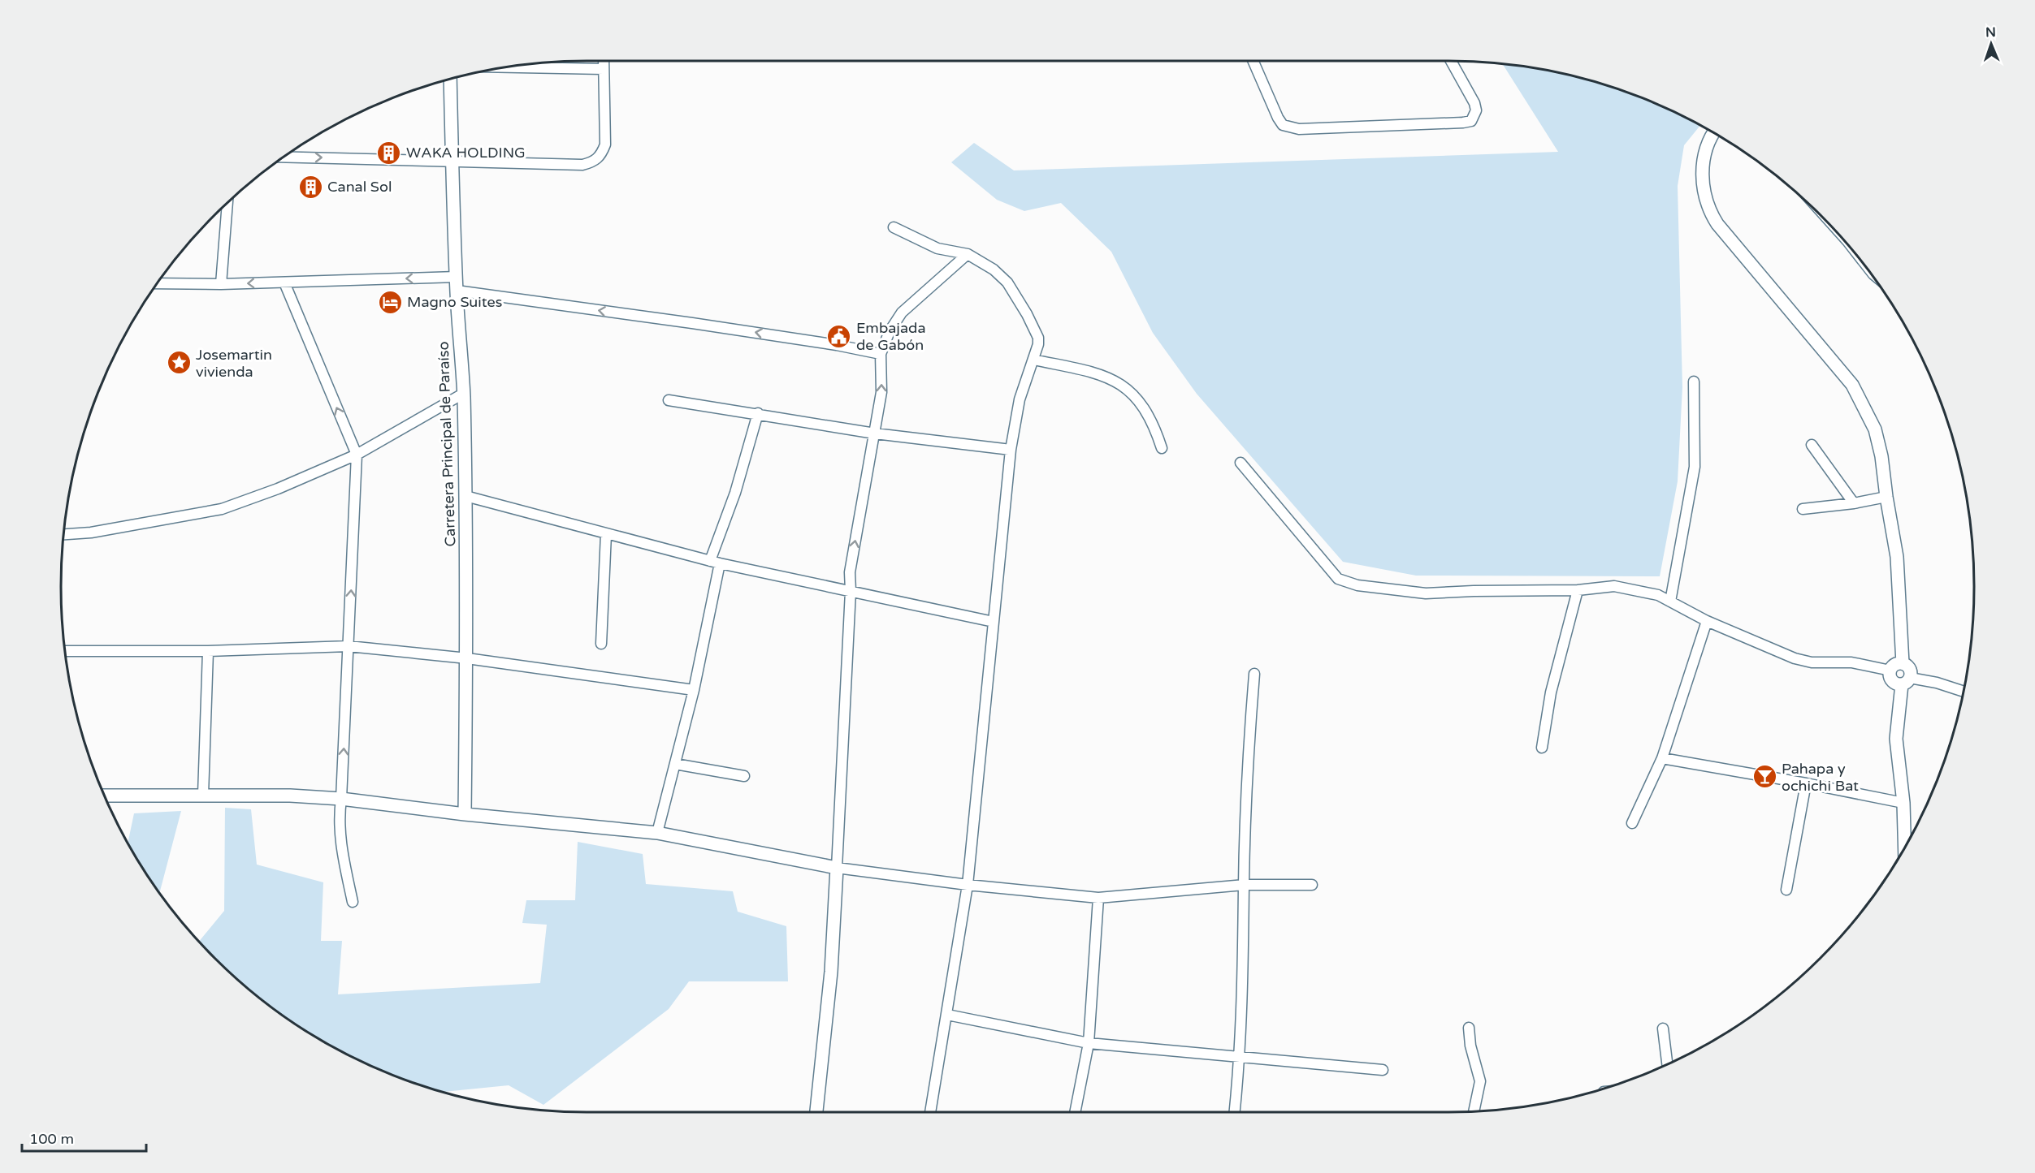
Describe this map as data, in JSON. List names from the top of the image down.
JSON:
{
  "streets": {
    "street": ["Carretera Principal de Paraíso"]
  },
  "places": {
    "building": ["WAKA HOLDING", "Canal Sol"],
    "hotel": ["Magno Suites"],
    "public building": ["Embajada de Gabón"],
    "place": ["Josemartin vivienda"],
    "bar": ["Pahapa y ochichi Bat"]
  },
  "scale_bar": "100 m",
  "north": "top"
}
